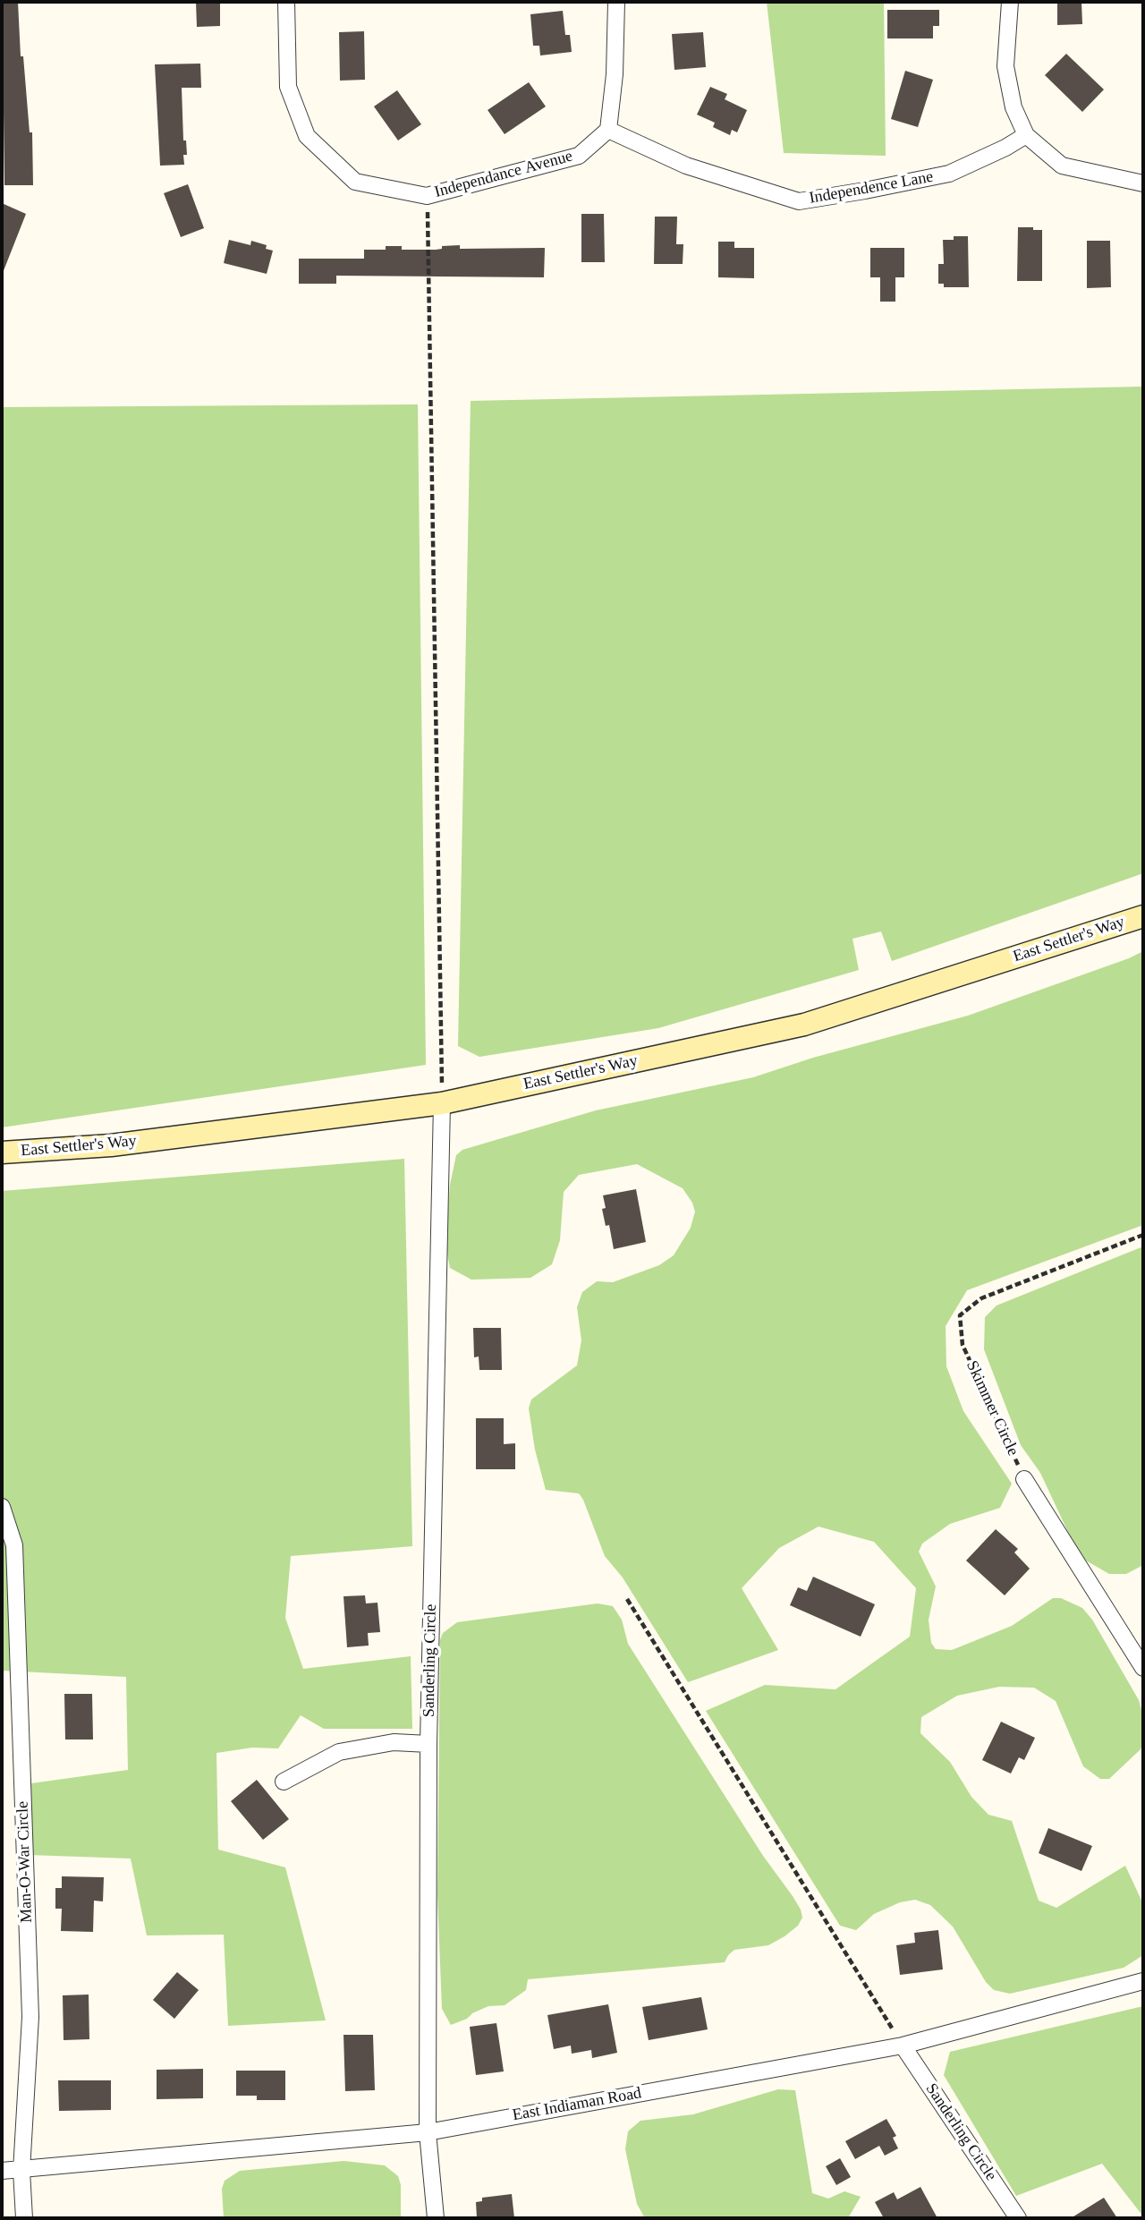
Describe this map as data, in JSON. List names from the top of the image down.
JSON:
{
  "streets": {
    "main road": ["East Settler's Way"],
    "street": [
      "Independance Avenue",
      "Independence Lane",
      "Sanderling Circle",
      "Man-O-War Circle",
      "East Indiaman Road"
    ],
    "path": ["Skimmer Circle"]
  },
  "crossings": [
    ["Independance Avenue", "Independence Lane"],
    ["East Settler's Way", "Sanderling Circle"],
    ["Sanderling Circle", "East Indiaman Road"],
    ["Man-O-War Circle", "East Indiaman Road"]
  ]
}
